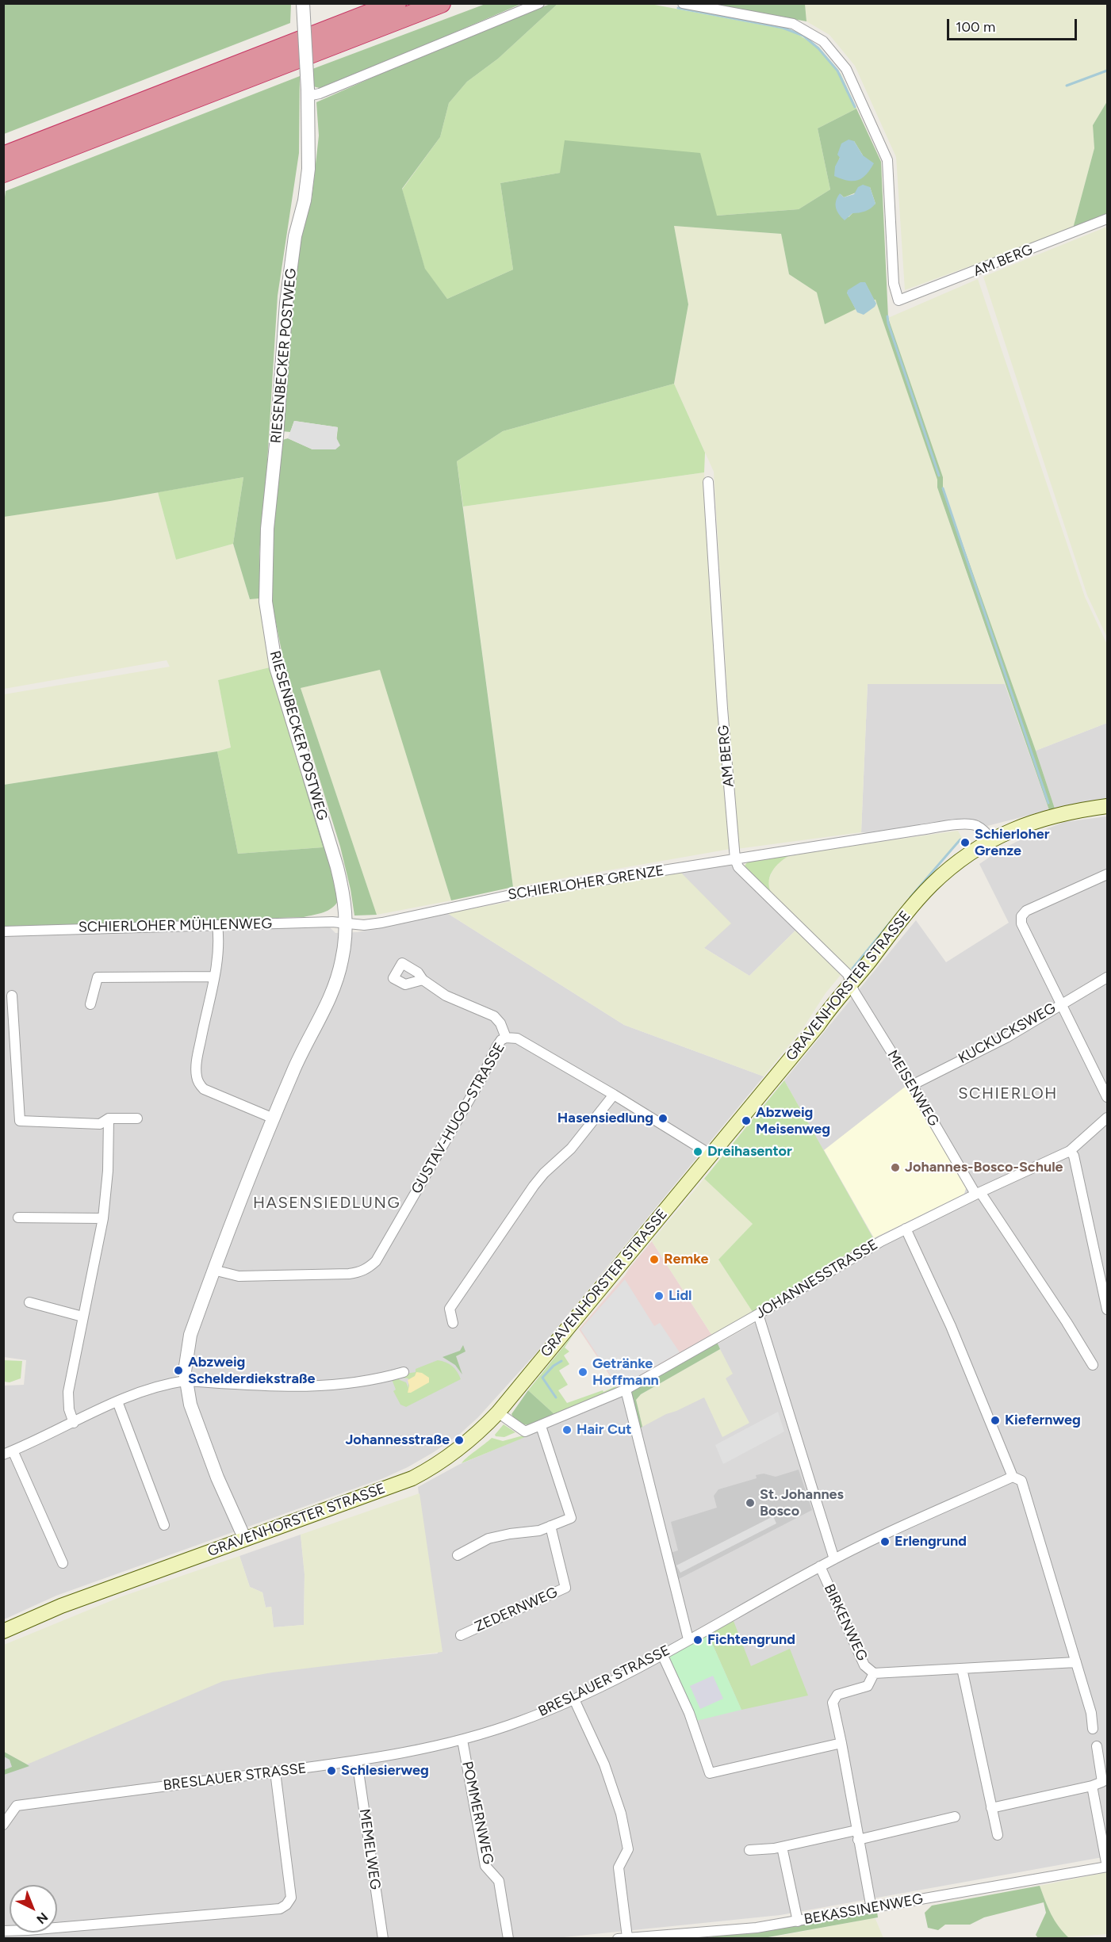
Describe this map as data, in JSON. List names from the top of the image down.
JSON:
{
  "streets": {
    "main road": ["GRAVENHORSTER STRASSE"],
    "street": [
      "AM BERG",
      "RIESENBECKER POSTWEG",
      "SCHIERLOHER GRENZE",
      "SCHIERLOHER MÜHLENWEG",
      "KUCKUCKSWEG",
      "MEISENWEG",
      "GUSTAV-HUGO-STRASSE",
      "JOHANNESSTRASSE",
      "ZEDERNWEG",
      "BIRKENWEG",
      "BRESLAUER STRASSE",
      "POMMERNWEG",
      "MEMELWEG",
      "BEKASSINENWEG"
    ]
  },
  "crossings": [
    ["AM BERG", "SCHIERLOHER GRENZE"],
    ["RIESENBECKER POSTWEG", "SCHIERLOHER GRENZE"],
    ["RIESENBECKER POSTWEG", "SCHIERLOHER MÜHLENWEG"],
    ["RIESENBECKER POSTWEG", "GRAVENHORSTER STRASSE"],
    ["RIESENBECKER POSTWEG", "GUSTAV-HUGO-STRASSE"],
    ["SCHIERLOHER GRENZE", "SCHIERLOHER MÜHLENWEG"],
    ["SCHIERLOHER GRENZE", "GRAVENHORSTER STRASSE"],
    ["GRAVENHORSTER STRASSE", "MEISENWEG"],
    ["GRAVENHORSTER STRASSE", "GUSTAV-HUGO-STRASSE"],
    ["GRAVENHORSTER STRASSE", "JOHANNESSTRASSE"],
    ["KUCKUCKSWEG", "MEISENWEG"],
    ["MEISENWEG", "JOHANNESSTRASSE"],
    ["BIRKENWEG", "BRESLAUER STRASSE"],
    ["BRESLAUER STRASSE", "POMMERNWEG"],
    ["BRESLAUER STRASSE", "MEMELWEG"]
  ],
  "districts": ["SCHIERLOH", "HASENSIEDLUNG"],
  "places": [
    "Schierloher Grenze",
    "Hasensiedlung",
    "Abzweig Meisenweg",
    "Dreihasentor",
    "Johannes-Bosco-Schule",
    "Remke",
    "Lidl",
    "Abzweig Schelderdiekstraße",
    "Getränke Hoffmann",
    "Kiefernweg",
    "Hair Cut",
    "Johannesstraße",
    "St. Johannes Bosco",
    "Erlengrund",
    "Fichtengrund",
    "Schlesierweg"
  ],
  "scale_bar": "100 m",
  "north": "bottom right"
}
